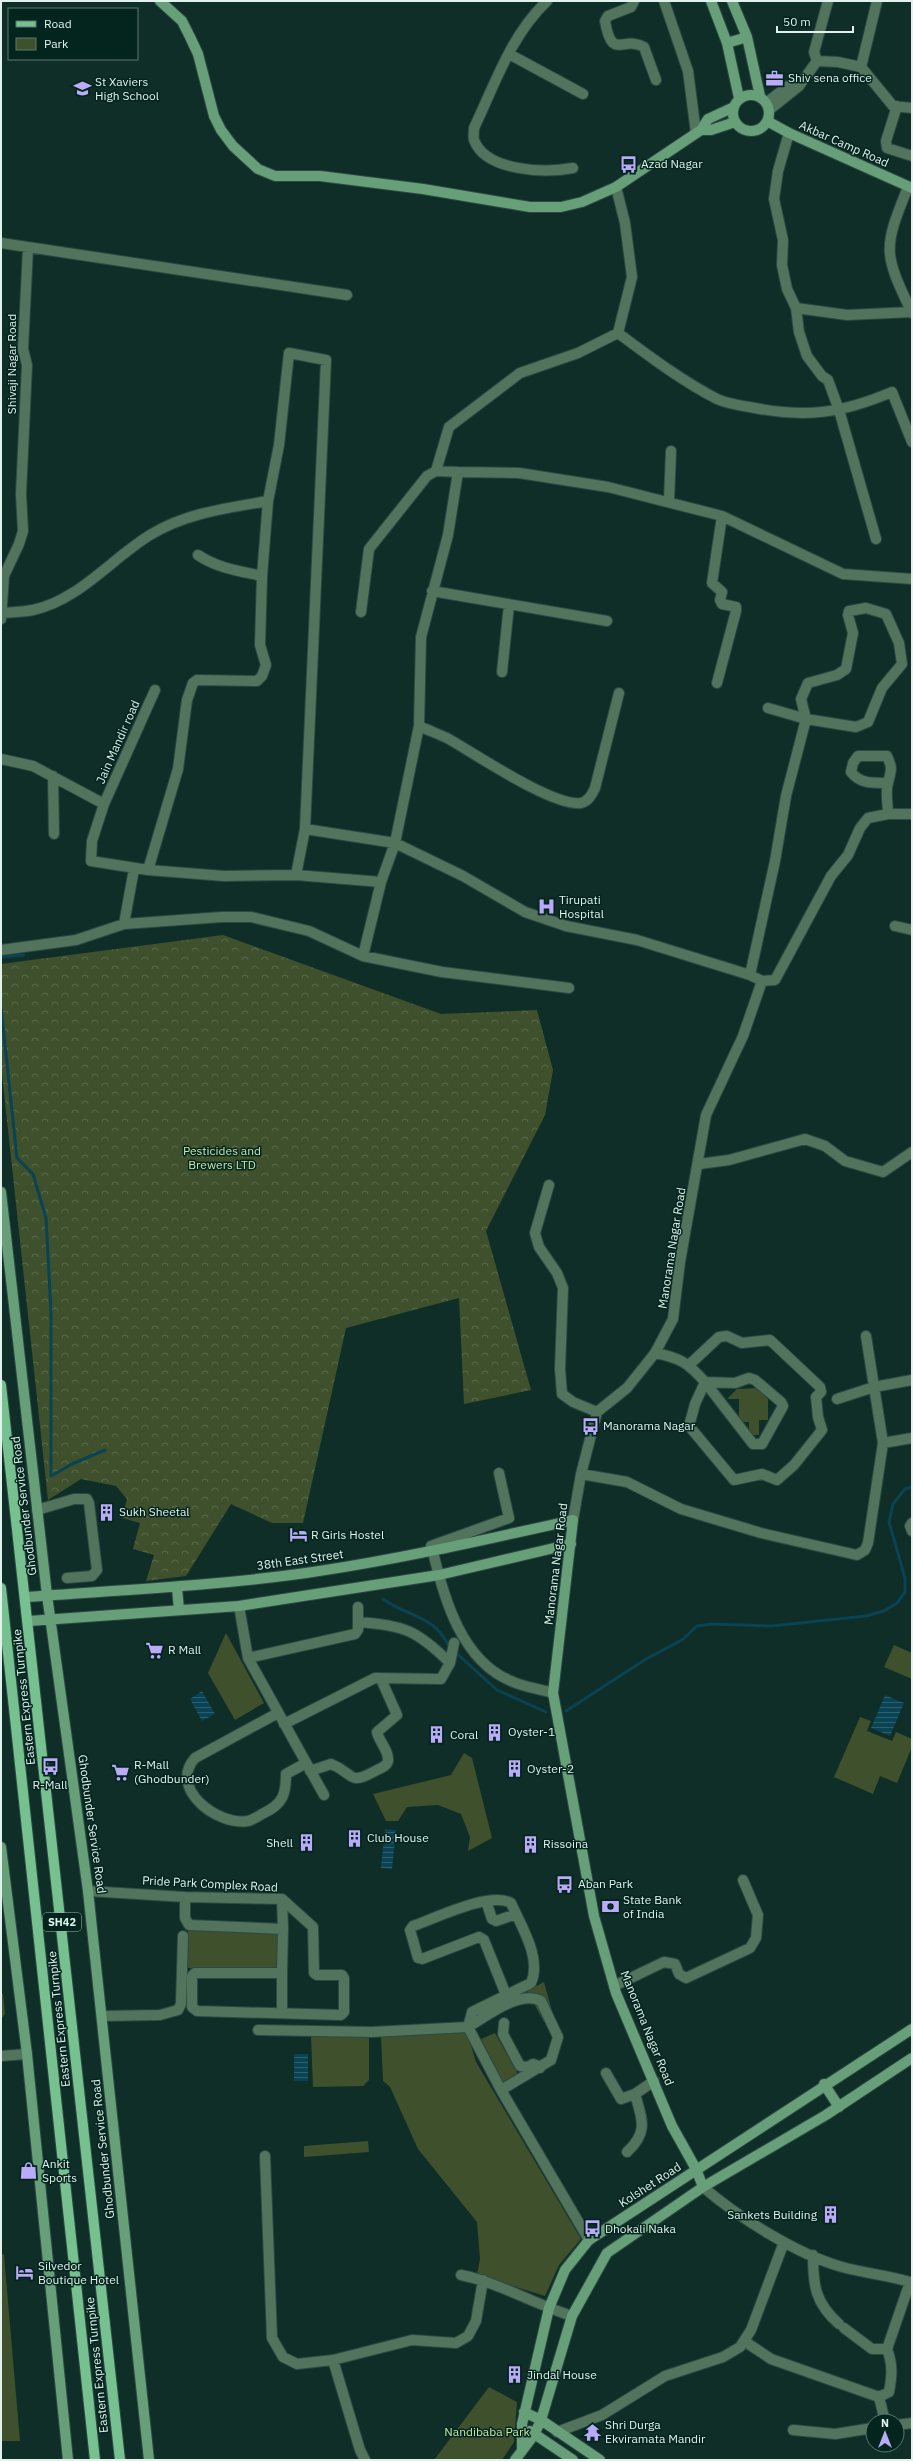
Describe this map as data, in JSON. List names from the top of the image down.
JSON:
{
  "streets": {
    "main road": ["Eastern Express Turnpike", "SH42"],
    "street": [
      "Akbar Camp Road",
      "Shivaji Nagar Road",
      "Jain Mandir road",
      "Manorama Nagar Road",
      "Ghodbunder Service Road",
      "38th East Street",
      "Pride Park Complex Road",
      "Kolshet Road"
    ]
  },
  "crossings": [
    ["Manorama Nagar Road", "38th East Street"],
    ["Manorama Nagar Road", "Kolshet Road"],
    ["Ghodbunder Service Road", "38th East Street"],
    ["Ghodbunder Service Road", "Pride Park Complex Road"],
    ["38th East Street", "Eastern Express Turnpike"]
  ],
  "parks": ["Pesticides and Brewers LTD", "Nandibaba Park"],
  "places": {
    "office": ["Shiv sena office"],
    "school or university": ["St Xaviers High School"],
    "bus stop": [
      "Azad Nagar",
      "Manorama Nagar",
      "R-Mall",
      "Aban Park",
      "Dhokali Naka"
    ],
    "hospital": ["Tirupati Hospital"],
    "building": [
      "Sukh Sheetal",
      "Oyster-1",
      "Coral",
      "Oyster-2",
      "Club House",
      "Shell",
      "Rissoina",
      "Sankets Building",
      "Jindal House"
    ],
    "hotel": ["R Girls Hostel", "Silvedor Boutique Hotel"],
    "supermarket": ["R Mall", "R-Mall (Ghodbunder)"],
    "bank": ["State Bank of India"],
    "shop": ["Ankit Sports"],
    "temple": ["Shri Durga Ekviramata Mandir"]
  },
  "legend": ["Road", "Park"],
  "scale_bar": "50 m",
  "north": "top"
}
